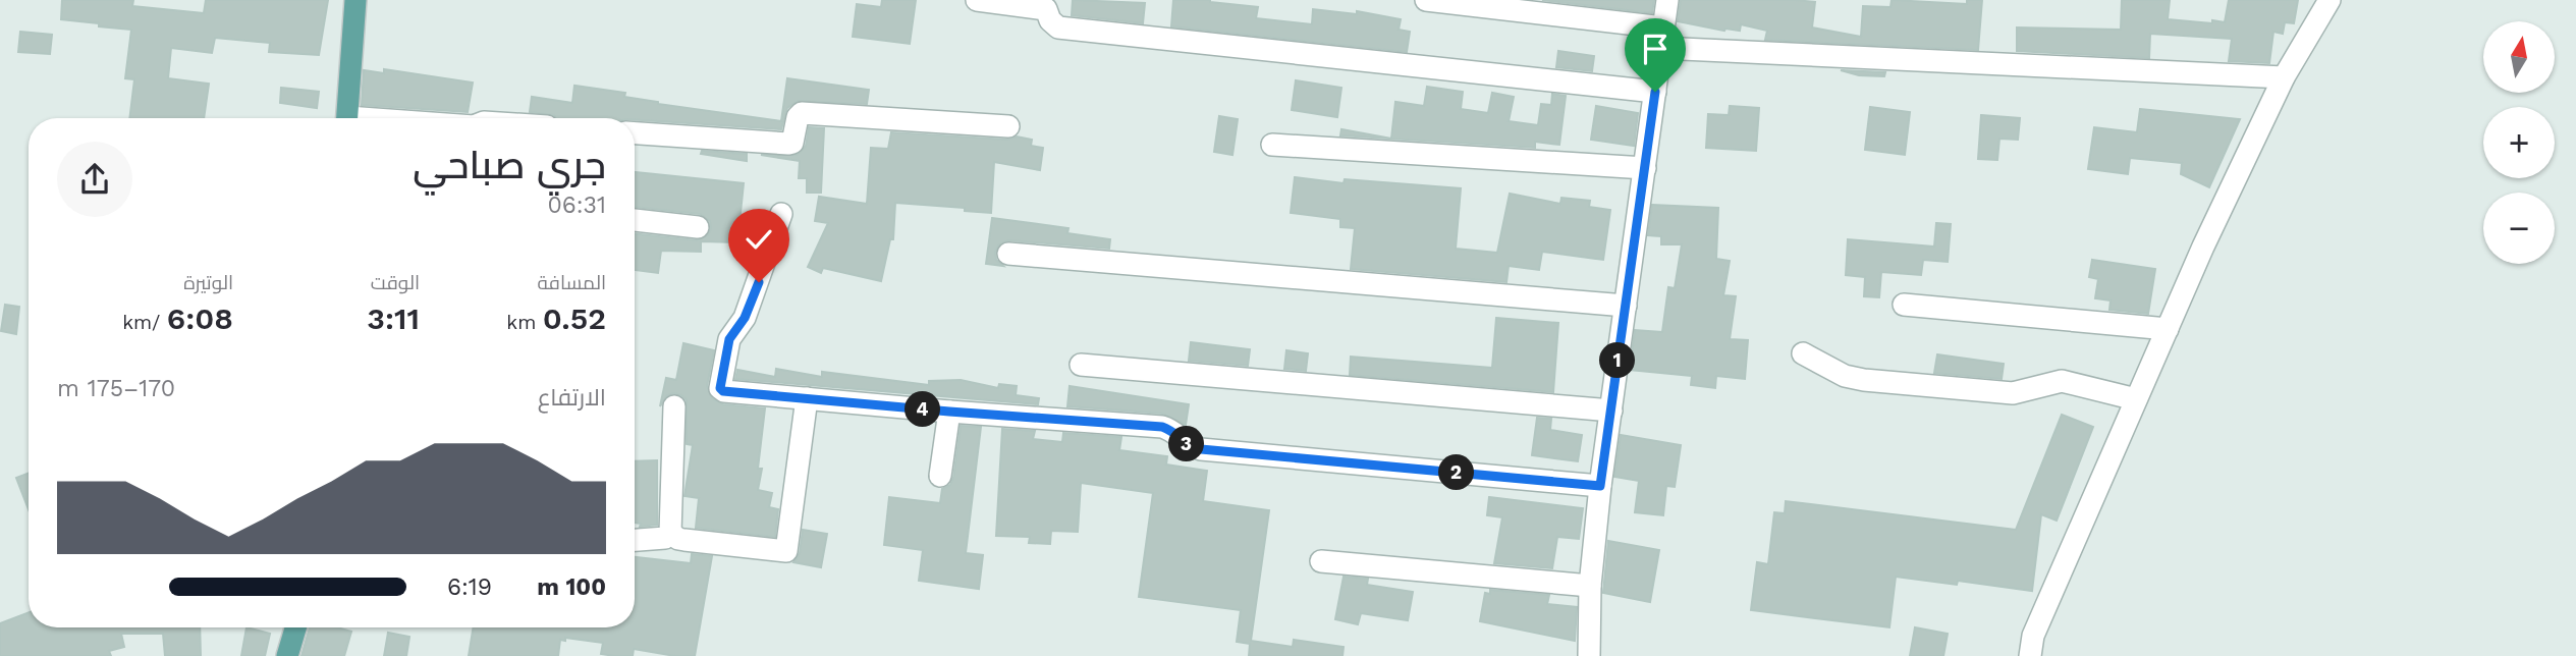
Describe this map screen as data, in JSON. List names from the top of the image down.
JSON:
{
  "north": "top",
  "page": {
    "map_buttons": ["+", "−"],
    "heading": ["جري صباحي", "06:31"],
    "stats": [
      ["المسافة", "0.52 km"],
      ["الوقت", "3:11"],
      ["الوتيرة", "6:08 /km"]
    ],
    "pins": [
      "1",
      "4",
      "3",
      "2"
    ],
    "chart": ["الارتفاع", "170–175 m"],
    "list": [
      {
        "name": "100 m",
        "note": "6:19"
      }
    ]
  }
}
